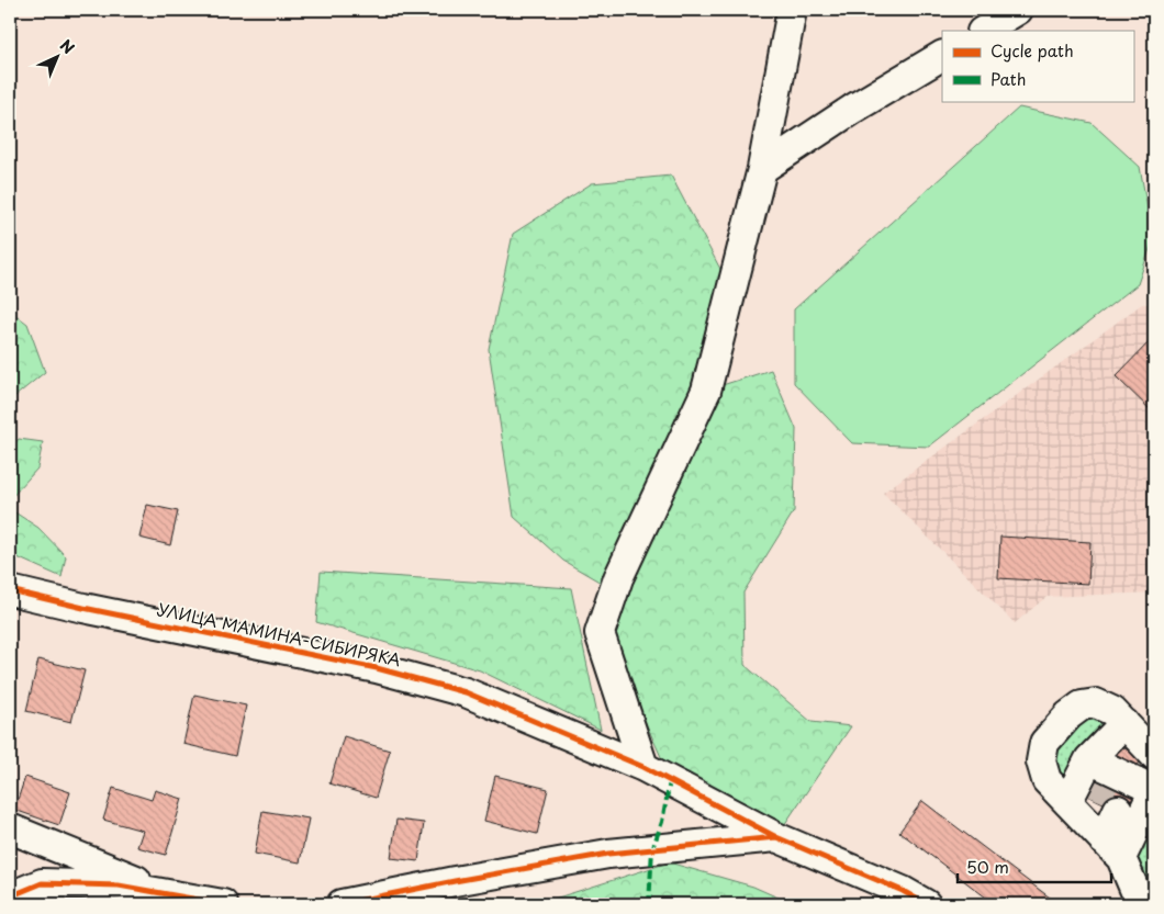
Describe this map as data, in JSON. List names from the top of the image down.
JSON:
{
  "streets": {
    "street": ["УЛИЦА МАМИНА-СИБИРЯКА"]
  },
  "legend": ["Cycle path", "Path"],
  "scale_bar": "50 m",
  "north": "top right"
}
